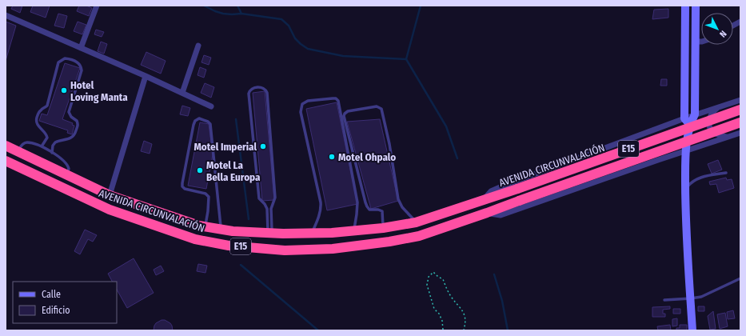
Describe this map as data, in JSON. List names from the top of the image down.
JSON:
{
  "streets": {
    "highway": ["E15", "AVENIDA CIRCUNVALACIÓN"]
  },
  "places": [
    "Hotel Loving Manta",
    "Motel Imperial",
    "Motel Ohpalo",
    "Motel La Bella Europa"
  ],
  "legend": ["Calle", "Edificio"],
  "north": "bottom right"
}
